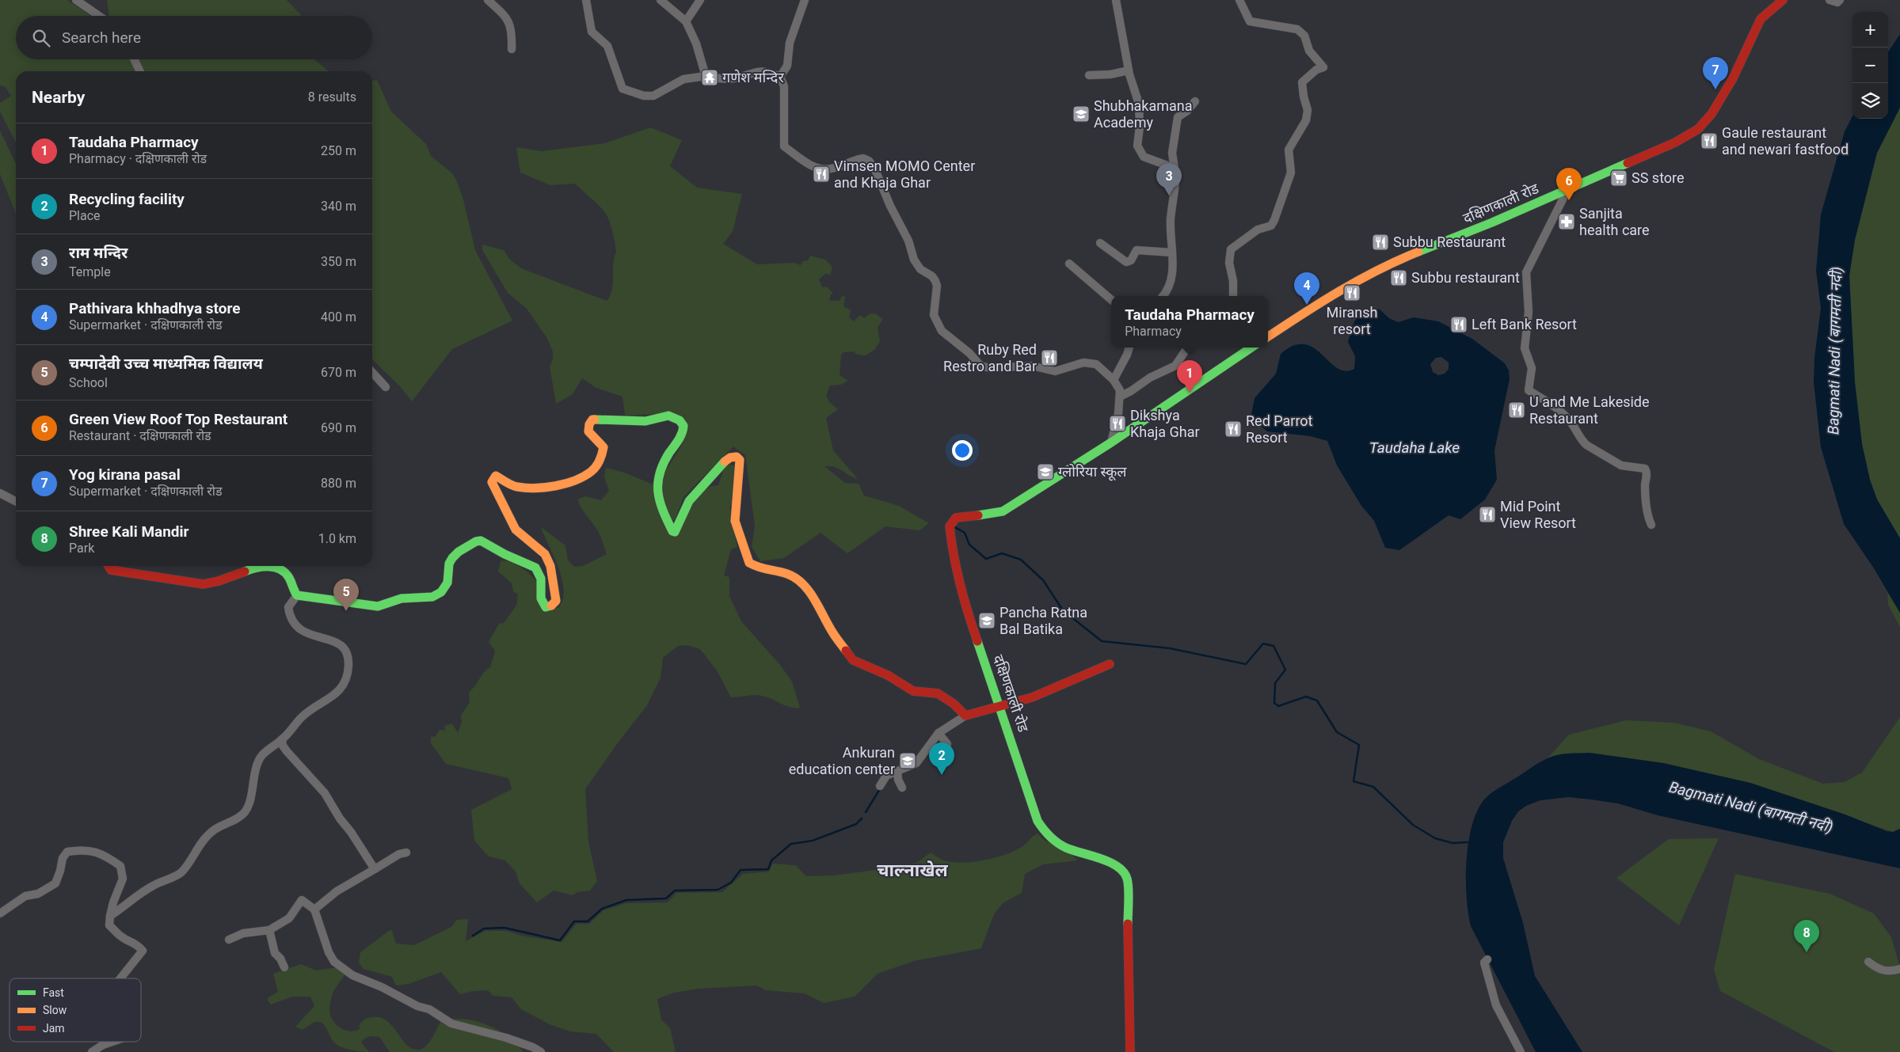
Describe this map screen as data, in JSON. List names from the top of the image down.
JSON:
{
  "streets": {
    "street": ["दक्षिणकाली रोड"]
  },
  "districts": ["चाल्नाखेल"],
  "water": ["Bagmati Nadi (बागमती नदी)", "Taudaha Lake"],
  "places": {
    "temple": ["गणेश मन्दिर"],
    "school or university": [
      "Shubhakamana Academy",
      "ग्लोरिया स्कूल",
      "Pancha Ratna Bal Batika",
      "Ankuran education center"
    ],
    "restaurant": [
      "Gaule restaurant and newari fastfood",
      "Vimsen MOMO Center and Khaja Ghar",
      "Subbu Restaurant",
      "Subbu restaurant",
      "Miransh resort",
      "Left Bank Resort",
      "Ruby Red Restro and Bar",
      "U and Me Lakeside Restaurant",
      "Dikshya Khaja Ghar",
      "Red Parrot Resort",
      "Mid Point View Resort"
    ],
    "supermarket": ["SS store"],
    "pharmacy": ["Sanjita health care"]
  },
  "legend": ["Fast", "Slow", "Jam"],
  "page": {
    "map_buttons": ["+", "−"],
    "search": "Search here",
    "pins": [
      "7",
      "3",
      "6",
      "4",
      "1",
      "5",
      "2",
      "8"
    ],
    "heading": ["Nearby", "8 results"],
    "list": [
      {
        "mark": "1",
        "name": "Taudaha Pharmacy",
        "note": "Pharmacy · दक्षिणकाली रोड",
        "value": "250 m"
      },
      {
        "mark": "2",
        "name": "Recycling facility",
        "note": "Place",
        "value": "340 m"
      },
      {
        "mark": "3",
        "name": "राम मन्दिर",
        "note": "Temple",
        "value": "350 m"
      },
      {
        "mark": "4",
        "name": "Pathivara khhadhya store",
        "note": "Supermarket · दक्षिणकाली रोड",
        "value": "400 m"
      },
      {
        "mark": "5",
        "name": "चम्पादेवी उच्च माध्यमिक विद्यालय",
        "note": "School",
        "value": "670 m"
      },
      {
        "mark": "6",
        "name": "Green View Roof Top Restaurant",
        "note": "Restaurant · दक्षिणकाली रोड",
        "value": "690 m"
      },
      {
        "mark": "7",
        "name": "Yog kirana pasal",
        "note": "Supermarket · दक्षिणकाली रोड",
        "value": "880 m"
      },
      {
        "mark": "8",
        "name": "Shree Kali Mandir",
        "note": "Park",
        "value": "1.0 km"
      }
    ],
    "popup": ["Taudaha Pharmacy", "Pharmacy"]
  }
}
